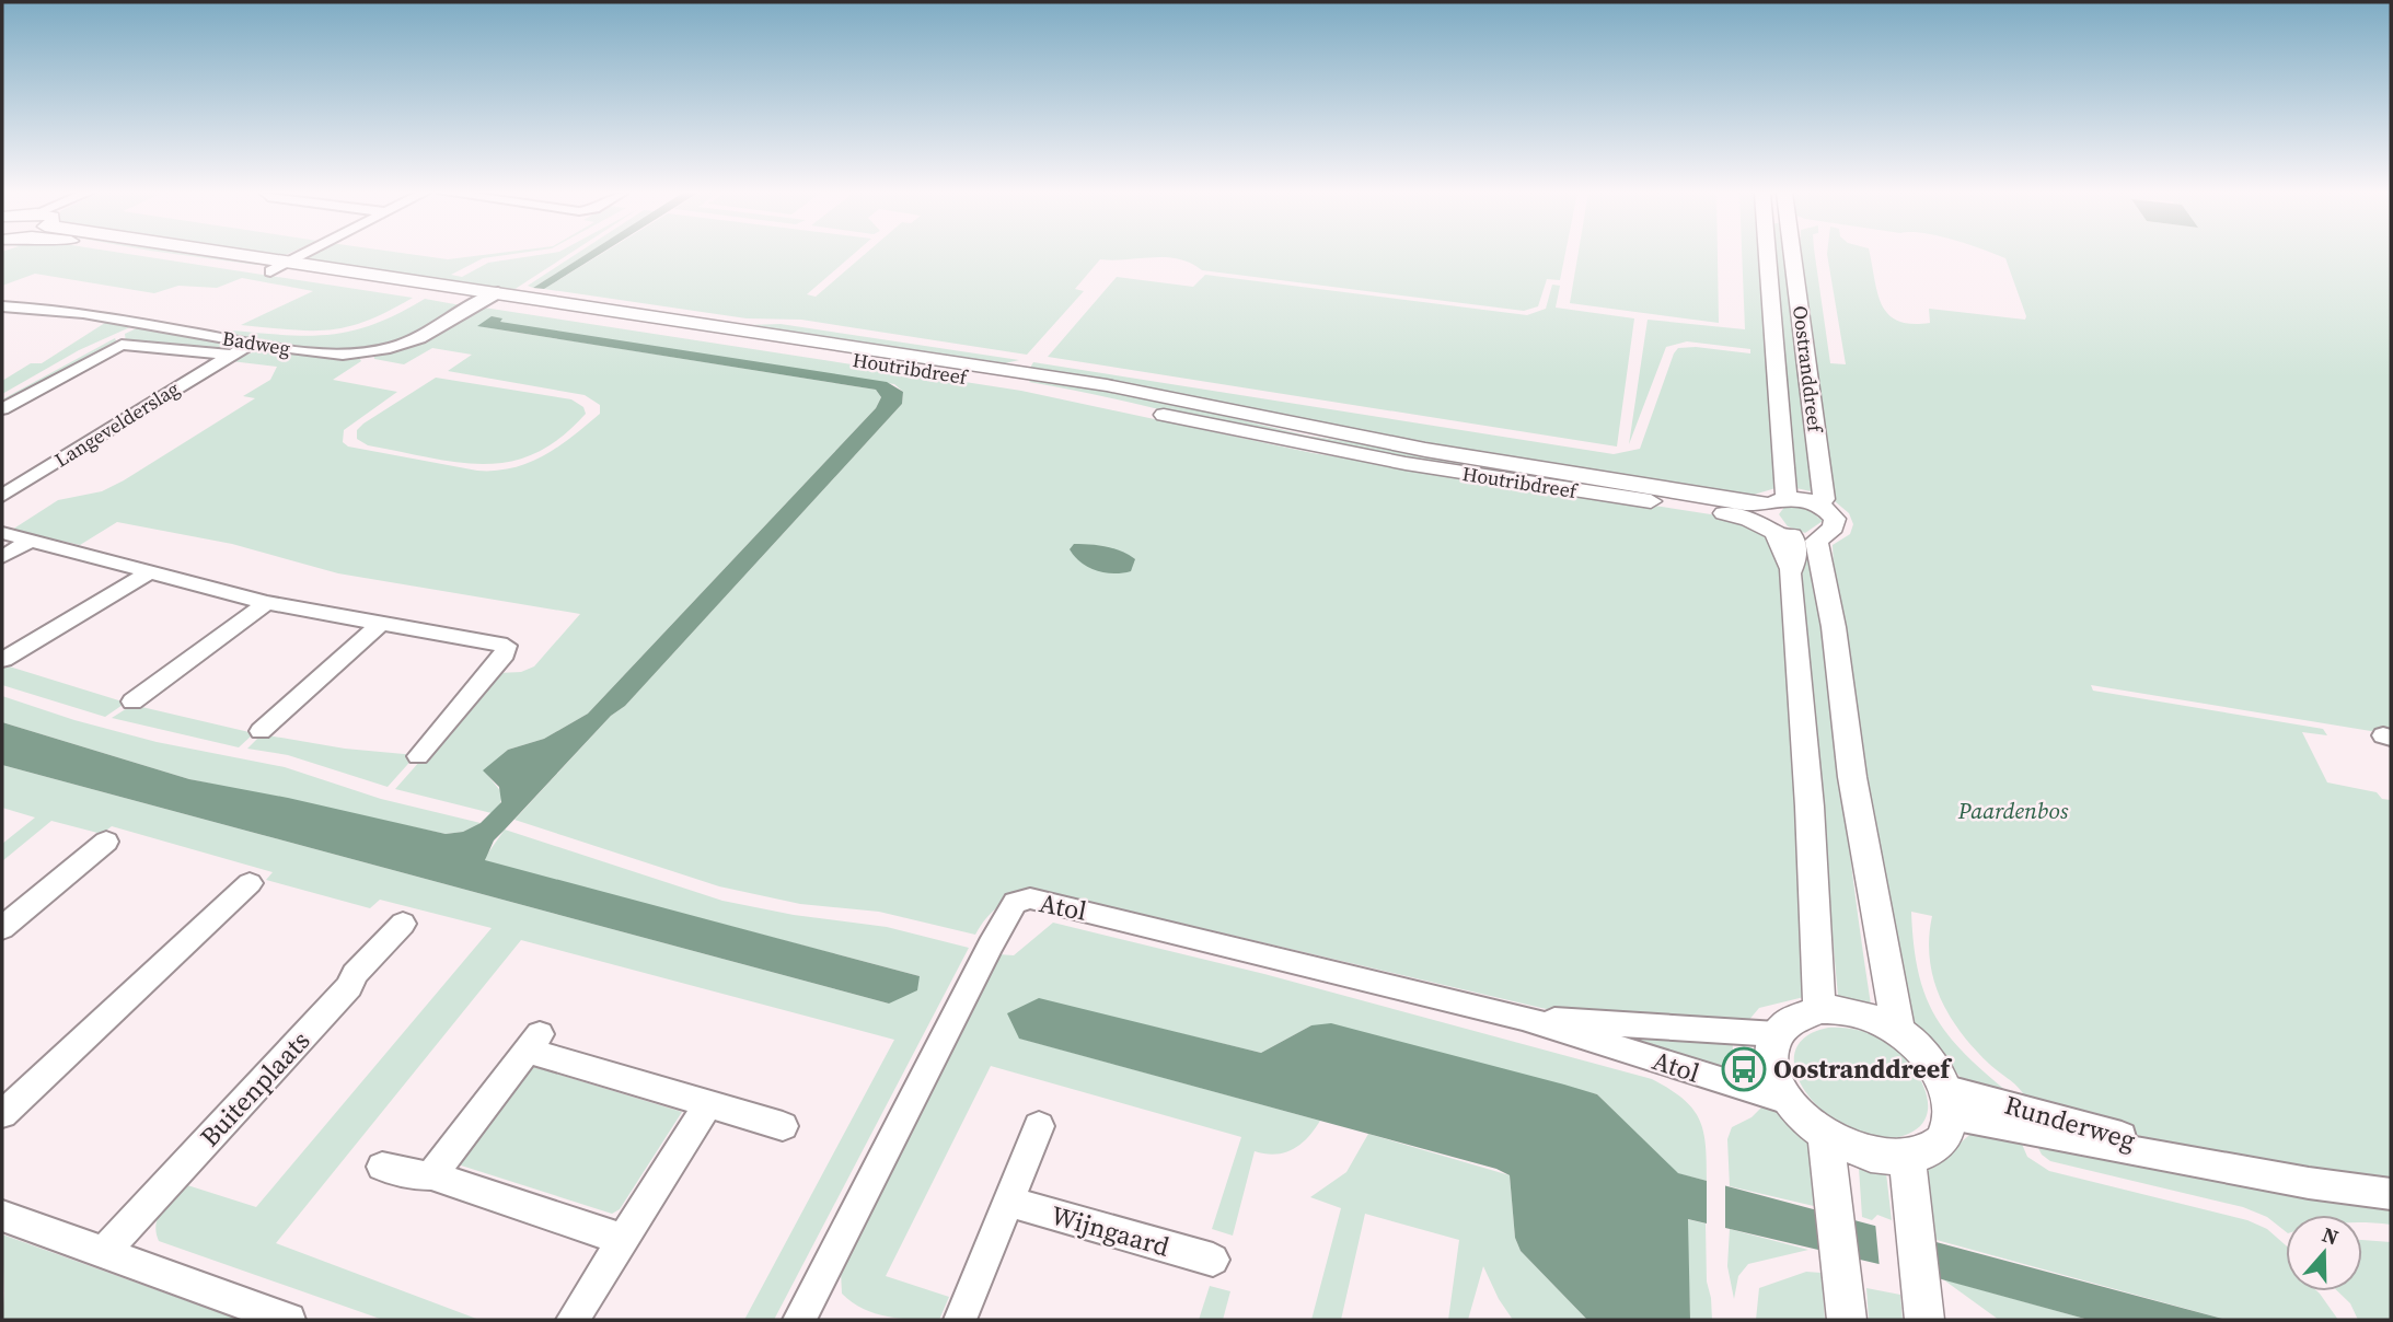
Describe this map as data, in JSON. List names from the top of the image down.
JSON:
{
  "streets": {
    "main road": ["Houtribdreef", "Oostranddreef"],
    "street": [
      "Badweg",
      "Langevelderslag",
      "Atol",
      "Buitenplaats",
      "Runderweg",
      "Wijngaard"
    ]
  },
  "crossings": [
    ["Badweg", "Houtribdreef"],
    ["Badweg", "Langevelderslag"],
    ["Houtribdreef", "Oostranddreef"],
    ["Atol", "Runderweg"]
  ],
  "parks": ["Paardenbos"],
  "places": {
    "bus stop": ["Oostranddreef"]
  },
  "north": "top"
}
